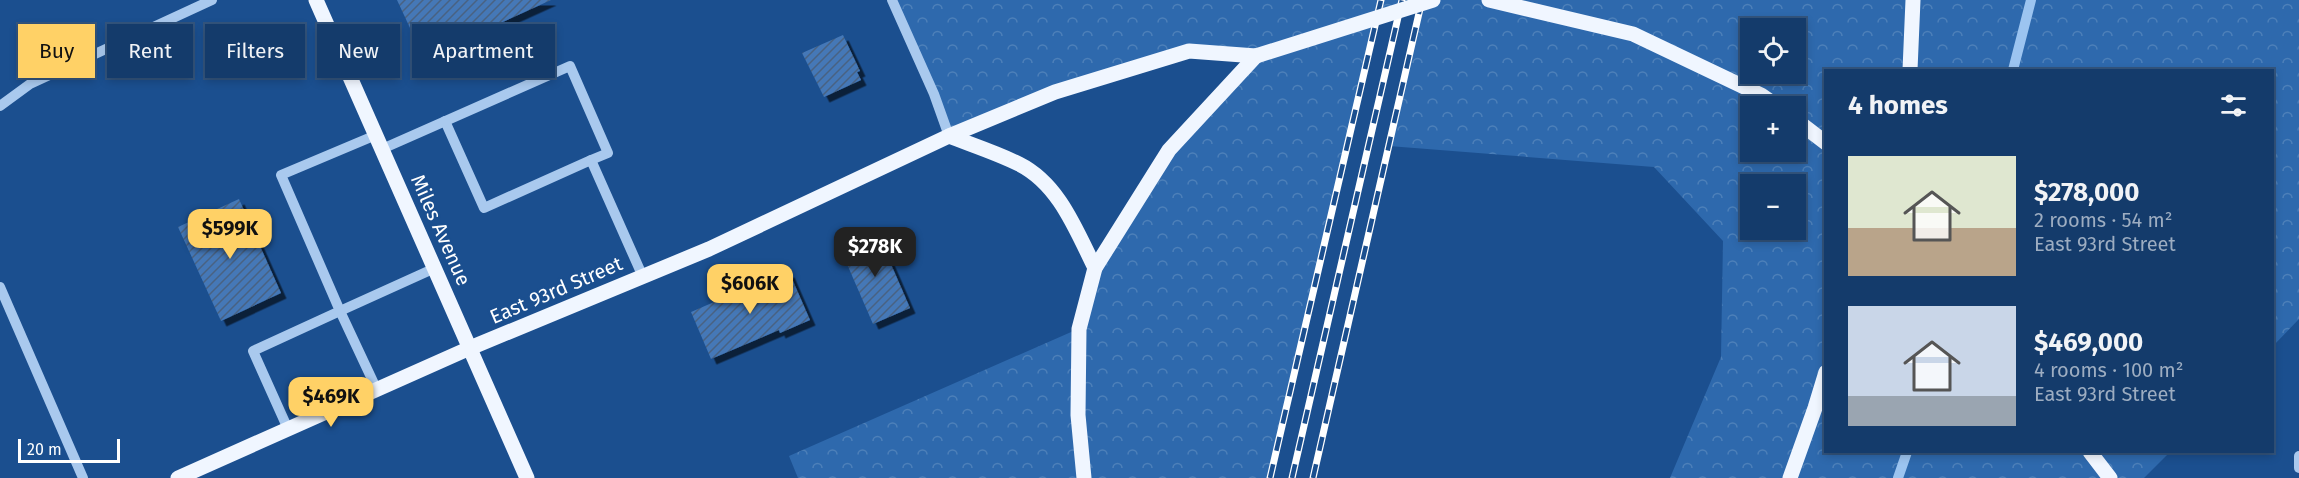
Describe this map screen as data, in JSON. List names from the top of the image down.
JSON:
{
  "streets": {
    "main road": ["Miles Avenue", "East 93rd Street"]
  },
  "crossings": [
    ["Miles Avenue", "East 93rd Street"]
  ],
  "scale_bar": "20 m",
  "page": {
    "map_buttons": ["+", "−"],
    "chip": [
      "Buy",
      "Rent",
      "Filters",
      "New",
      "Apartment"
    ],
    "heading": "4 homes",
    "list": [
      {
        "name": "$278,000",
        "note": "2 rooms · 54 m² · East 93rd Street"
      },
      {
        "name": "$469,000",
        "note": "4 rooms · 100 m² · East 93rd Street"
      }
    ],
    "price": [
      "$599K",
      "$278K",
      "$606K",
      "$469K"
    ],
    "scale": "20 m"
  }
}
